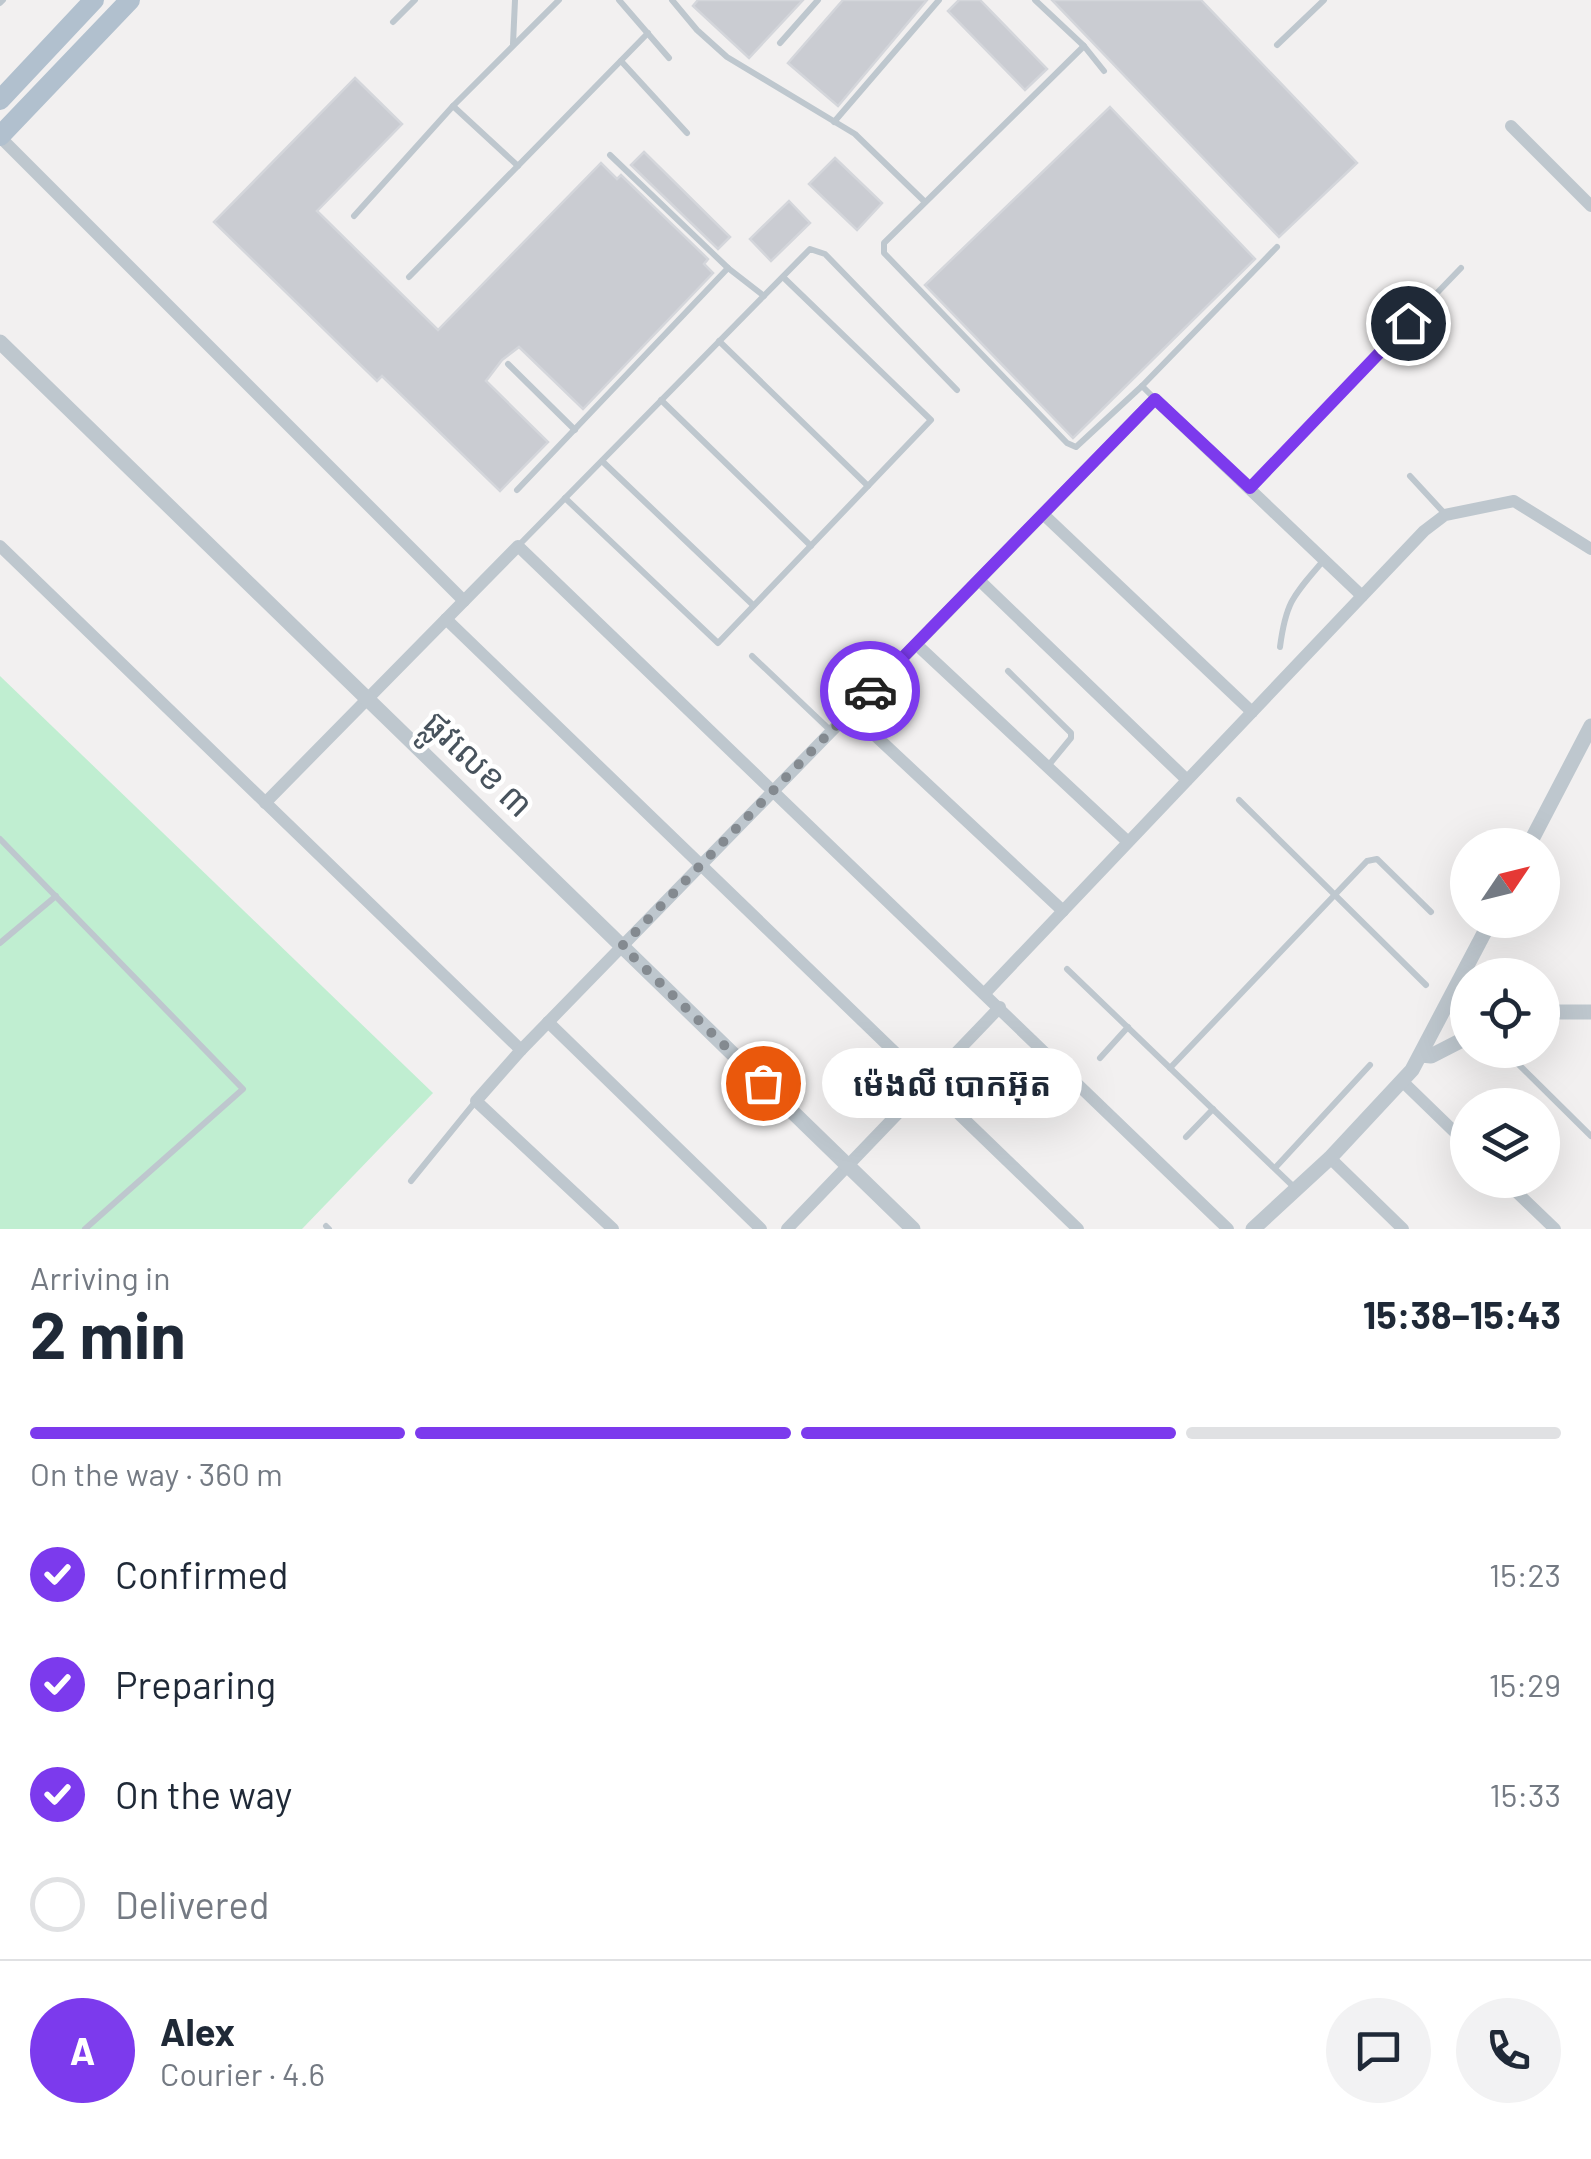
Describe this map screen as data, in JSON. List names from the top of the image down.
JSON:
{
  "streets": {
    "street": ["ផ្លូវលេខ ៣"]
  },
  "places": ["ម៉េងលី បោកអ៊ុត"],
  "north": "top right",
  "page": {
    "bubble": "ម៉េងលី បោកអ៊ុត",
    "heading": ["2 min", "Arriving in", "15:38–15:43"],
    "panel": ["Alex", "Courier · 4.6"],
    "bar": "On the way · 360 m",
    "list": [
      ["Confirmed", "15:23"],
      ["Preparing", "15:29"],
      ["On the way", "15:33"],
      "Delivered"
    ],
    "round": "A"
  }
}
